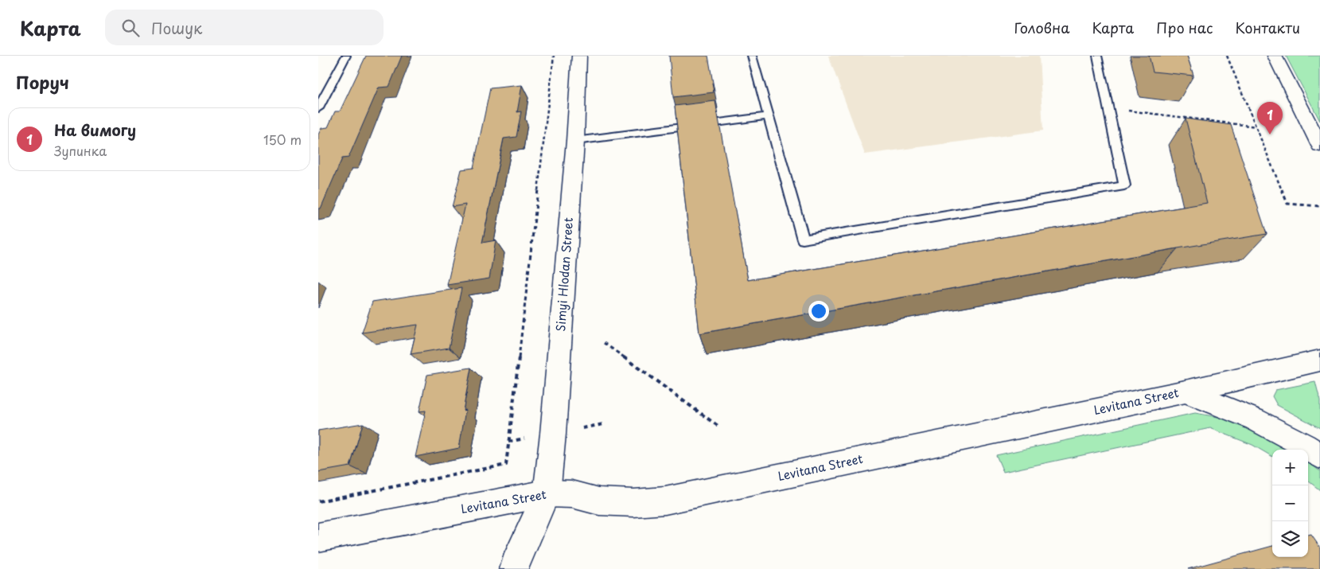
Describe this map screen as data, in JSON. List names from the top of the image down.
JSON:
{
  "streets": {
    "main road": ["Simyi Hlodan Street", "Levitana Street"]
  },
  "crossings": [
    ["Simyi Hlodan Street", "Levitana Street"]
  ],
  "page": {
    "header": "Карта",
    "search": "Пошук",
    "nav": [
      "Головна",
      "Карта",
      "Про нас",
      "Контакти"
    ],
    "heading": "Поруч",
    "pins": "1",
    "list": [
      {
        "mark": "1",
        "name": "На вимогу",
        "note": "Зупинка",
        "value": "150 m"
      }
    ],
    "map_buttons": ["+", "−"]
  }
}
